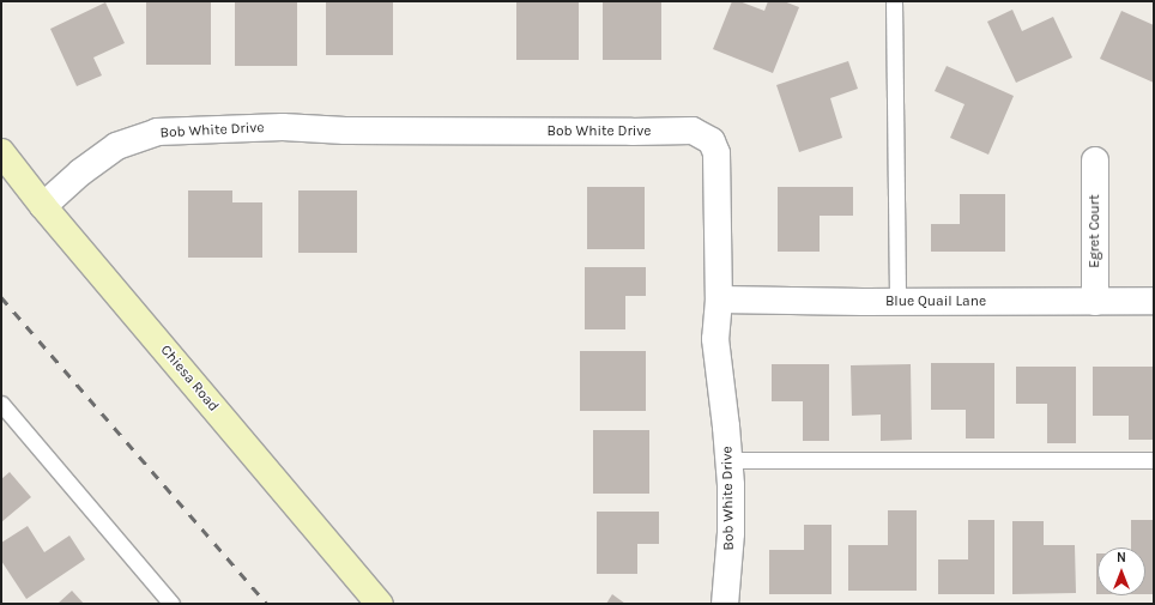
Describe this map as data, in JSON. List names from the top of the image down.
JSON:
{
  "streets": {
    "main road": ["Chiesa Road"],
    "street": ["Bob White Drive", "Egret Court", "Blue Quail Lane"]
  },
  "crossings": [
    ["Bob White Drive", "Blue Quail Lane"],
    ["Bob White Drive", "Chiesa Road"],
    ["Egret Court", "Blue Quail Lane"]
  ],
  "north": "top"
}
